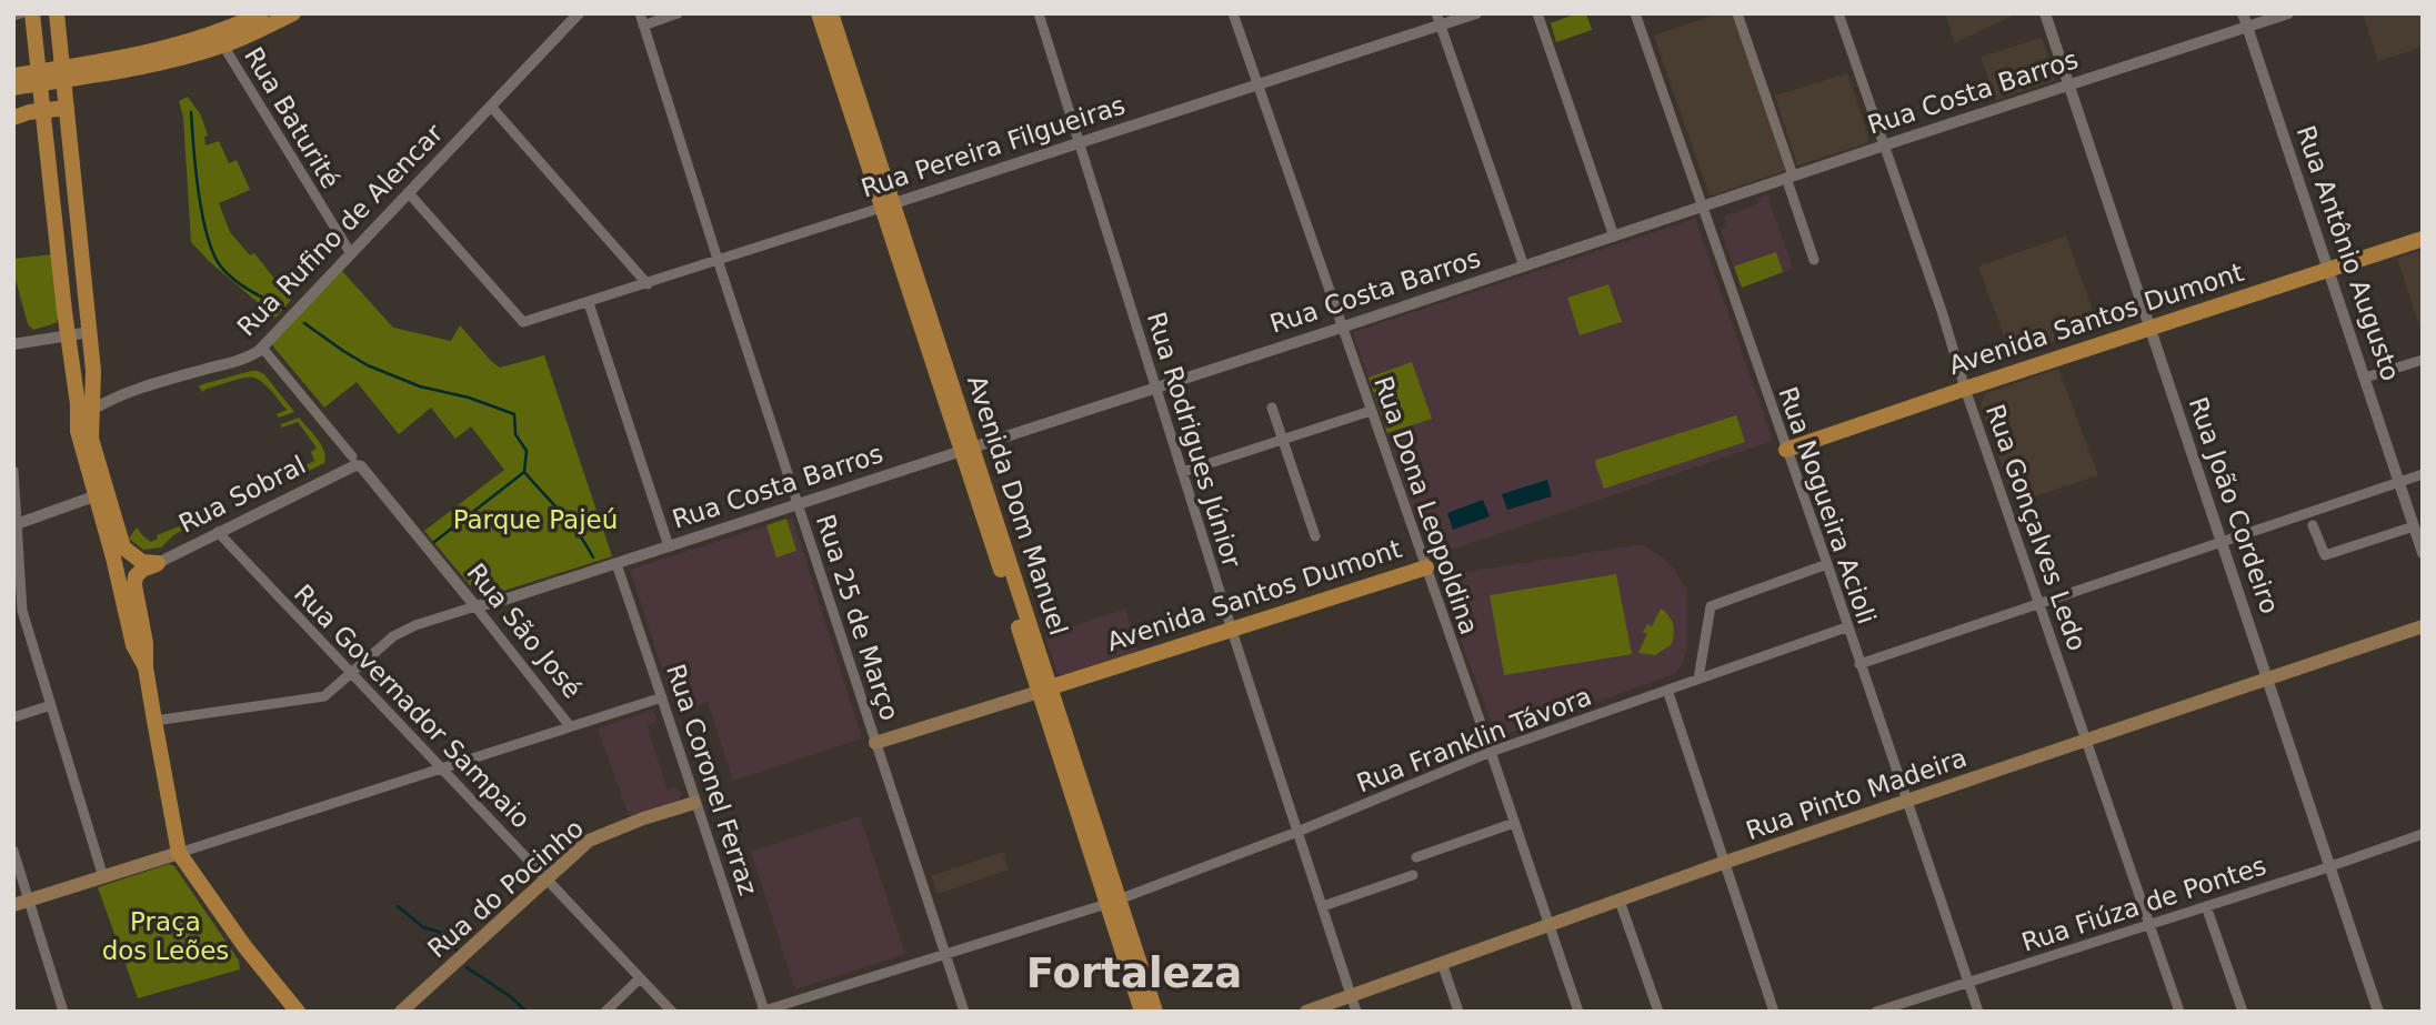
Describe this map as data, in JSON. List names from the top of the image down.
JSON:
{
  "streets": {
    "main road": [
      "Avenida Santos Dumont",
      "Avenida Dom Manuel",
      "Rua Pinto Madeira",
      "Rua do Pocinho"
    ],
    "street": [
      "Rua Costa Barros",
      "Rua Baturité",
      "Rua Pereira Filgueiras",
      "Rua Rufino de Alencar",
      "Rua Antônio Augusto",
      "Rua Rodrigues Júnior",
      "Rua Sobral",
      "Rua Dona Leopoldina",
      "Rua Nogueira Acioli",
      "Rua João Cordeiro",
      "Rua Gonçalves Ledo",
      "Rua 25 de Março",
      "Rua São José",
      "Rua Governador Sampaio",
      "Rua Franklin Távora",
      "Rua Coronel Ferraz",
      "Rua Fiúza de Pontes"
    ]
  },
  "crossings": [
    ["Rua Costa Barros", "Rua Antônio Augusto"],
    ["Rua Costa Barros", "Rua Rodrigues Júnior"],
    ["Rua Costa Barros", "Avenida Dom Manuel"],
    ["Rua Costa Barros", "Rua Dona Leopoldina"],
    ["Rua Costa Barros", "Rua Nogueira Acioli"],
    ["Rua Costa Barros", "Rua João Cordeiro"],
    ["Rua Costa Barros", "Rua Gonçalves Ledo"],
    ["Rua Costa Barros", "Rua 25 de Março"],
    ["Rua Costa Barros", "Rua São José"],
    ["Rua Costa Barros", "Rua Coronel Ferraz"],
    ["Rua Baturité", "Rua Rufino de Alencar"],
    ["Rua Pereira Filgueiras", "Rua Rufino de Alencar"],
    ["Rua Pereira Filgueiras", "Rua Rodrigues Júnior"],
    ["Rua Pereira Filgueiras", "Avenida Dom Manuel"],
    ["Rua Pereira Filgueiras", "Rua Dona Leopoldina"],
    ["Rua Pereira Filgueiras", "Rua 25 de Março"],
    ["Rua Rufino de Alencar", "Rua São José"],
    ["Rua Antônio Augusto", "Avenida Santos Dumont"],
    ["Avenida Santos Dumont", "Rua Rodrigues Júnior"],
    ["Avenida Santos Dumont", "Avenida Dom Manuel"],
    ["Avenida Santos Dumont", "Rua Dona Leopoldina"],
    ["Avenida Santos Dumont", "Rua Nogueira Acioli"],
    ["Avenida Santos Dumont", "Rua João Cordeiro"],
    ["Avenida Santos Dumont", "Rua Gonçalves Ledo"],
    ["Avenida Santos Dumont", "Rua 25 de Março"],
    ["Rua Rodrigues Júnior", "Rua Franklin Távora"],
    ["Rua Rodrigues Júnior", "Rua Pinto Madeira"],
    ["Rua Sobral", "Rua São José"],
    ["Rua Sobral", "Rua Governador Sampaio"],
    ["Avenida Dom Manuel", "Rua Franklin Távora"],
    ["Rua Dona Leopoldina", "Rua Franklin Távora"],
    ["Rua Dona Leopoldina", "Rua Pinto Madeira"],
    ["Rua Nogueira Acioli", "Rua Franklin Távora"],
    ["Rua Nogueira Acioli", "Rua Pinto Madeira"],
    ["Rua Nogueira Acioli", "Rua Fiúza de Pontes"],
    ["Rua João Cordeiro", "Rua Pinto Madeira"],
    ["Rua João Cordeiro", "Rua Fiúza de Pontes"],
    ["Rua Gonçalves Ledo", "Rua Pinto Madeira"],
    ["Rua Gonçalves Ledo", "Rua Fiúza de Pontes"],
    ["Rua 25 de Março", "Rua Franklin Távora"],
    ["Rua Governador Sampaio", "Rua do Pocinho"],
    ["Rua Franklin Távora", "Rua Coronel Ferraz"],
    ["Rua Coronel Ferraz", "Rua do Pocinho"]
  ],
  "districts": ["Fortaleza"],
  "parks": ["Parque Pajeú", "Praça dos Leões"]
}
